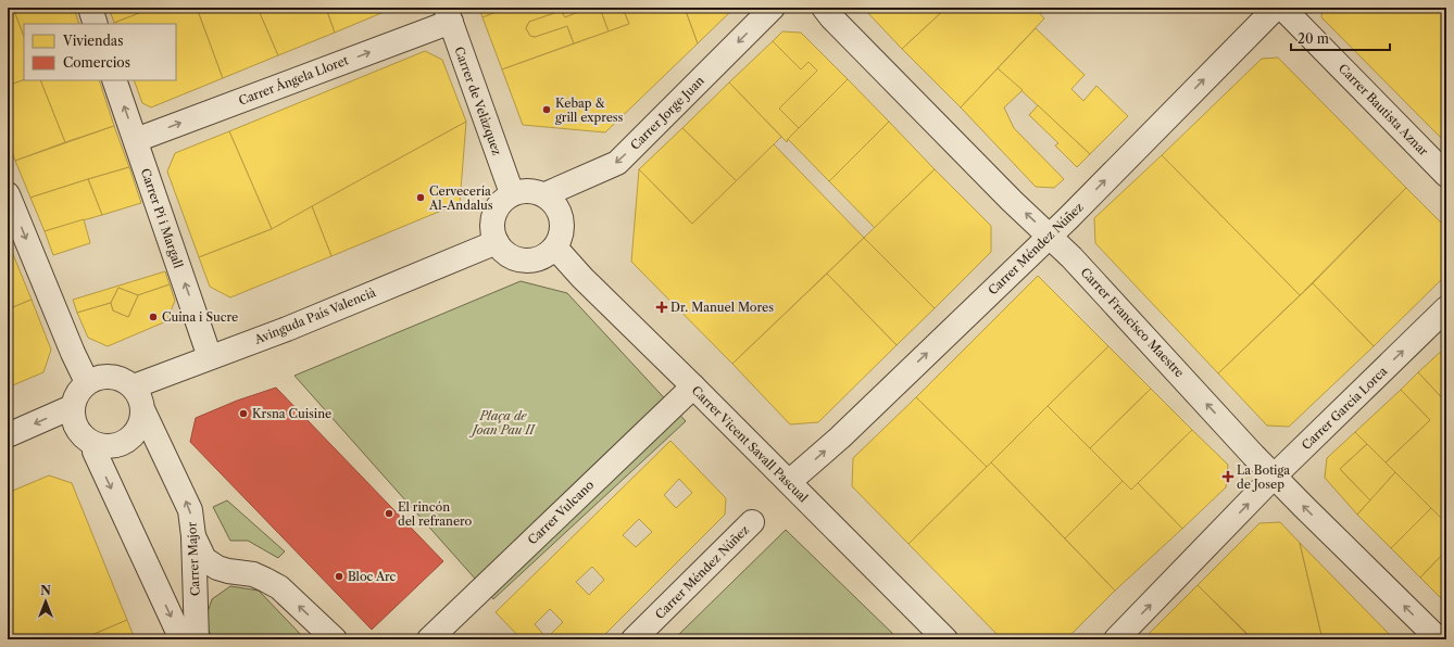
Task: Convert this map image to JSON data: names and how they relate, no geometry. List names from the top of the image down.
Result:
{
  "streets": {
    "street": [
      "Carrer Ángela Lloret",
      "Carrer de Velàzquez",
      "Carrer Bautista Aznar",
      "Carrer Jorge Juan",
      "Carrer Pi i Margall",
      "Carrer Méndez Núñez",
      "Avinguda País Valencià",
      "Carrer Francisco Maestre",
      "Carrer García Lorca",
      "Carrer Vicent Savall Pascual",
      "Carrer Vulcano",
      "Carrer Major"
    ]
  },
  "crossings": [
    ["Carrer Ángela Lloret", "Carrer de Velàzquez"],
    ["Carrer Ángela Lloret", "Carrer Pi i Margall"],
    ["Carrer de Velàzquez", "Carrer Jorge Juan"],
    ["Carrer de Velàzquez", "Avinguda País Valencià"],
    ["Carrer de Velàzquez", "Carrer Vicent Savall Pascual"],
    ["Carrer Jorge Juan", "Avinguda País Valencià"],
    ["Carrer Jorge Juan", "Carrer Vicent Savall Pascual"],
    ["Carrer Pi i Margall", "Avinguda País Valencià"],
    ["Carrer Méndez Núñez", "Carrer Francisco Maestre"],
    ["Carrer Méndez Núñez", "Carrer Vicent Savall Pascual"],
    ["Avinguda País Valencià", "Carrer Vicent Savall Pascual"],
    ["Avinguda País Valencià", "Carrer Major"],
    ["Carrer Francisco Maestre", "Carrer García Lorca"],
    ["Carrer Vicent Savall Pascual", "Carrer Vulcano"]
  ],
  "one_way": [
    "Carrer Ángela Lloret",
    "Carrer Jorge Juan",
    "Carrer Méndez Núñez",
    "Carrer Francisco Maestre",
    "Carrer García Lorca"
  ],
  "parks": ["Plaça de Joan Pau II"],
  "places": {
    "other": [
      "Kebap & grill express",
      "Cervecería Al-Andalus",
      "Cuina i Sucre",
      "Krsna Cuisine",
      "El rincón del refranero",
      "Bloc Arc"
    ],
    "health": ["Dr. Manuel Mores", "La Botiga de Josep"]
  },
  "legend": ["Viviendas", "Comercios"],
  "scale_bar": "20 m",
  "north": "top"
}
